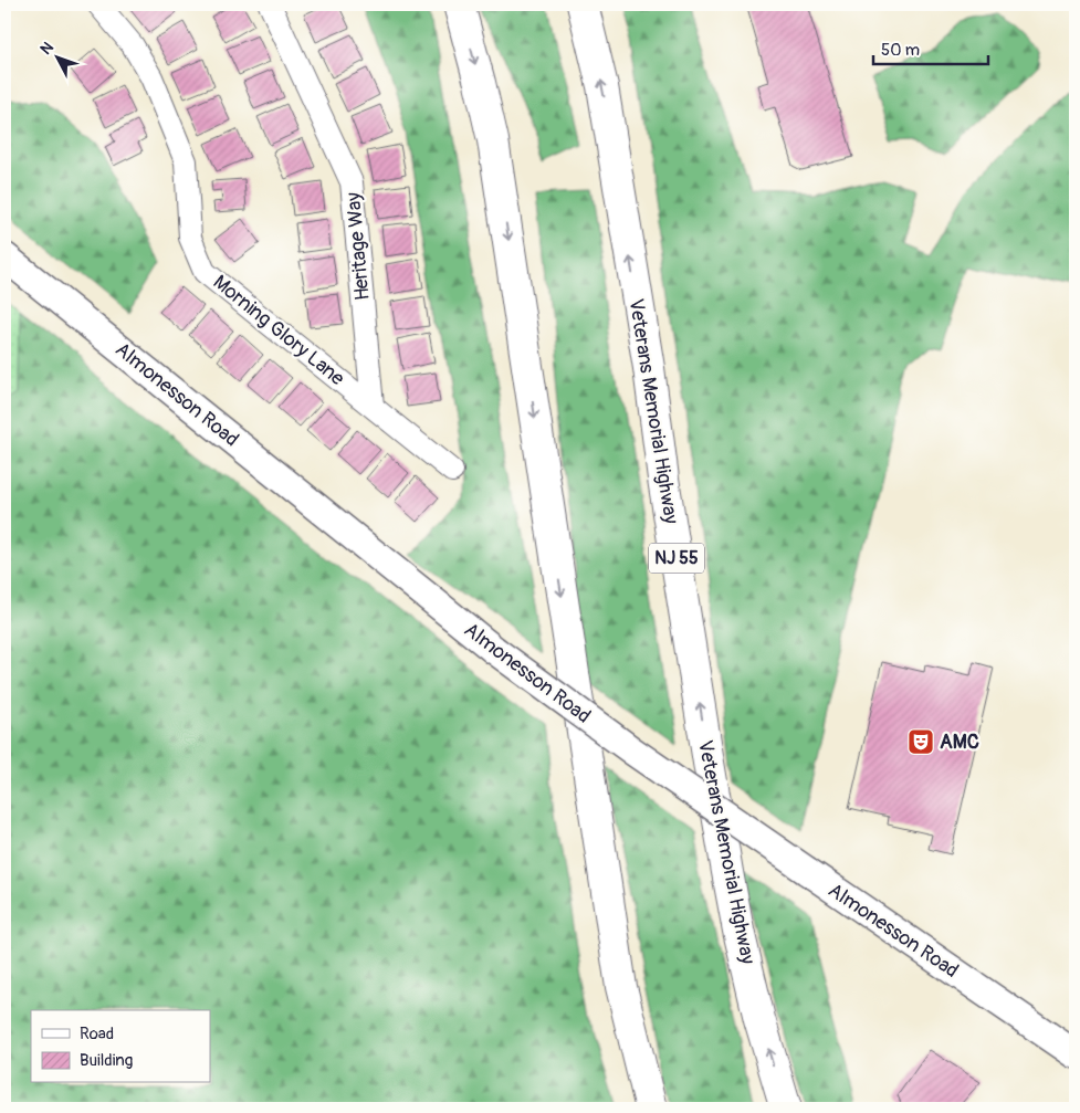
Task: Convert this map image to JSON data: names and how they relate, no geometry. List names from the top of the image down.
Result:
{
  "streets": {
    "highway": ["Veterans Memorial Highway", "NJ 55"],
    "main road": ["Almonesson Road"],
    "street": ["Heritage Way", "Morning Glory Lane"]
  },
  "crossings": [
    ["Heritage Way", "Morning Glory Lane"]
  ],
  "places": {
    "theatre": ["AMC"]
  },
  "legend": ["Road", "Building"],
  "scale_bar": "50 m",
  "north": "top left"
}
